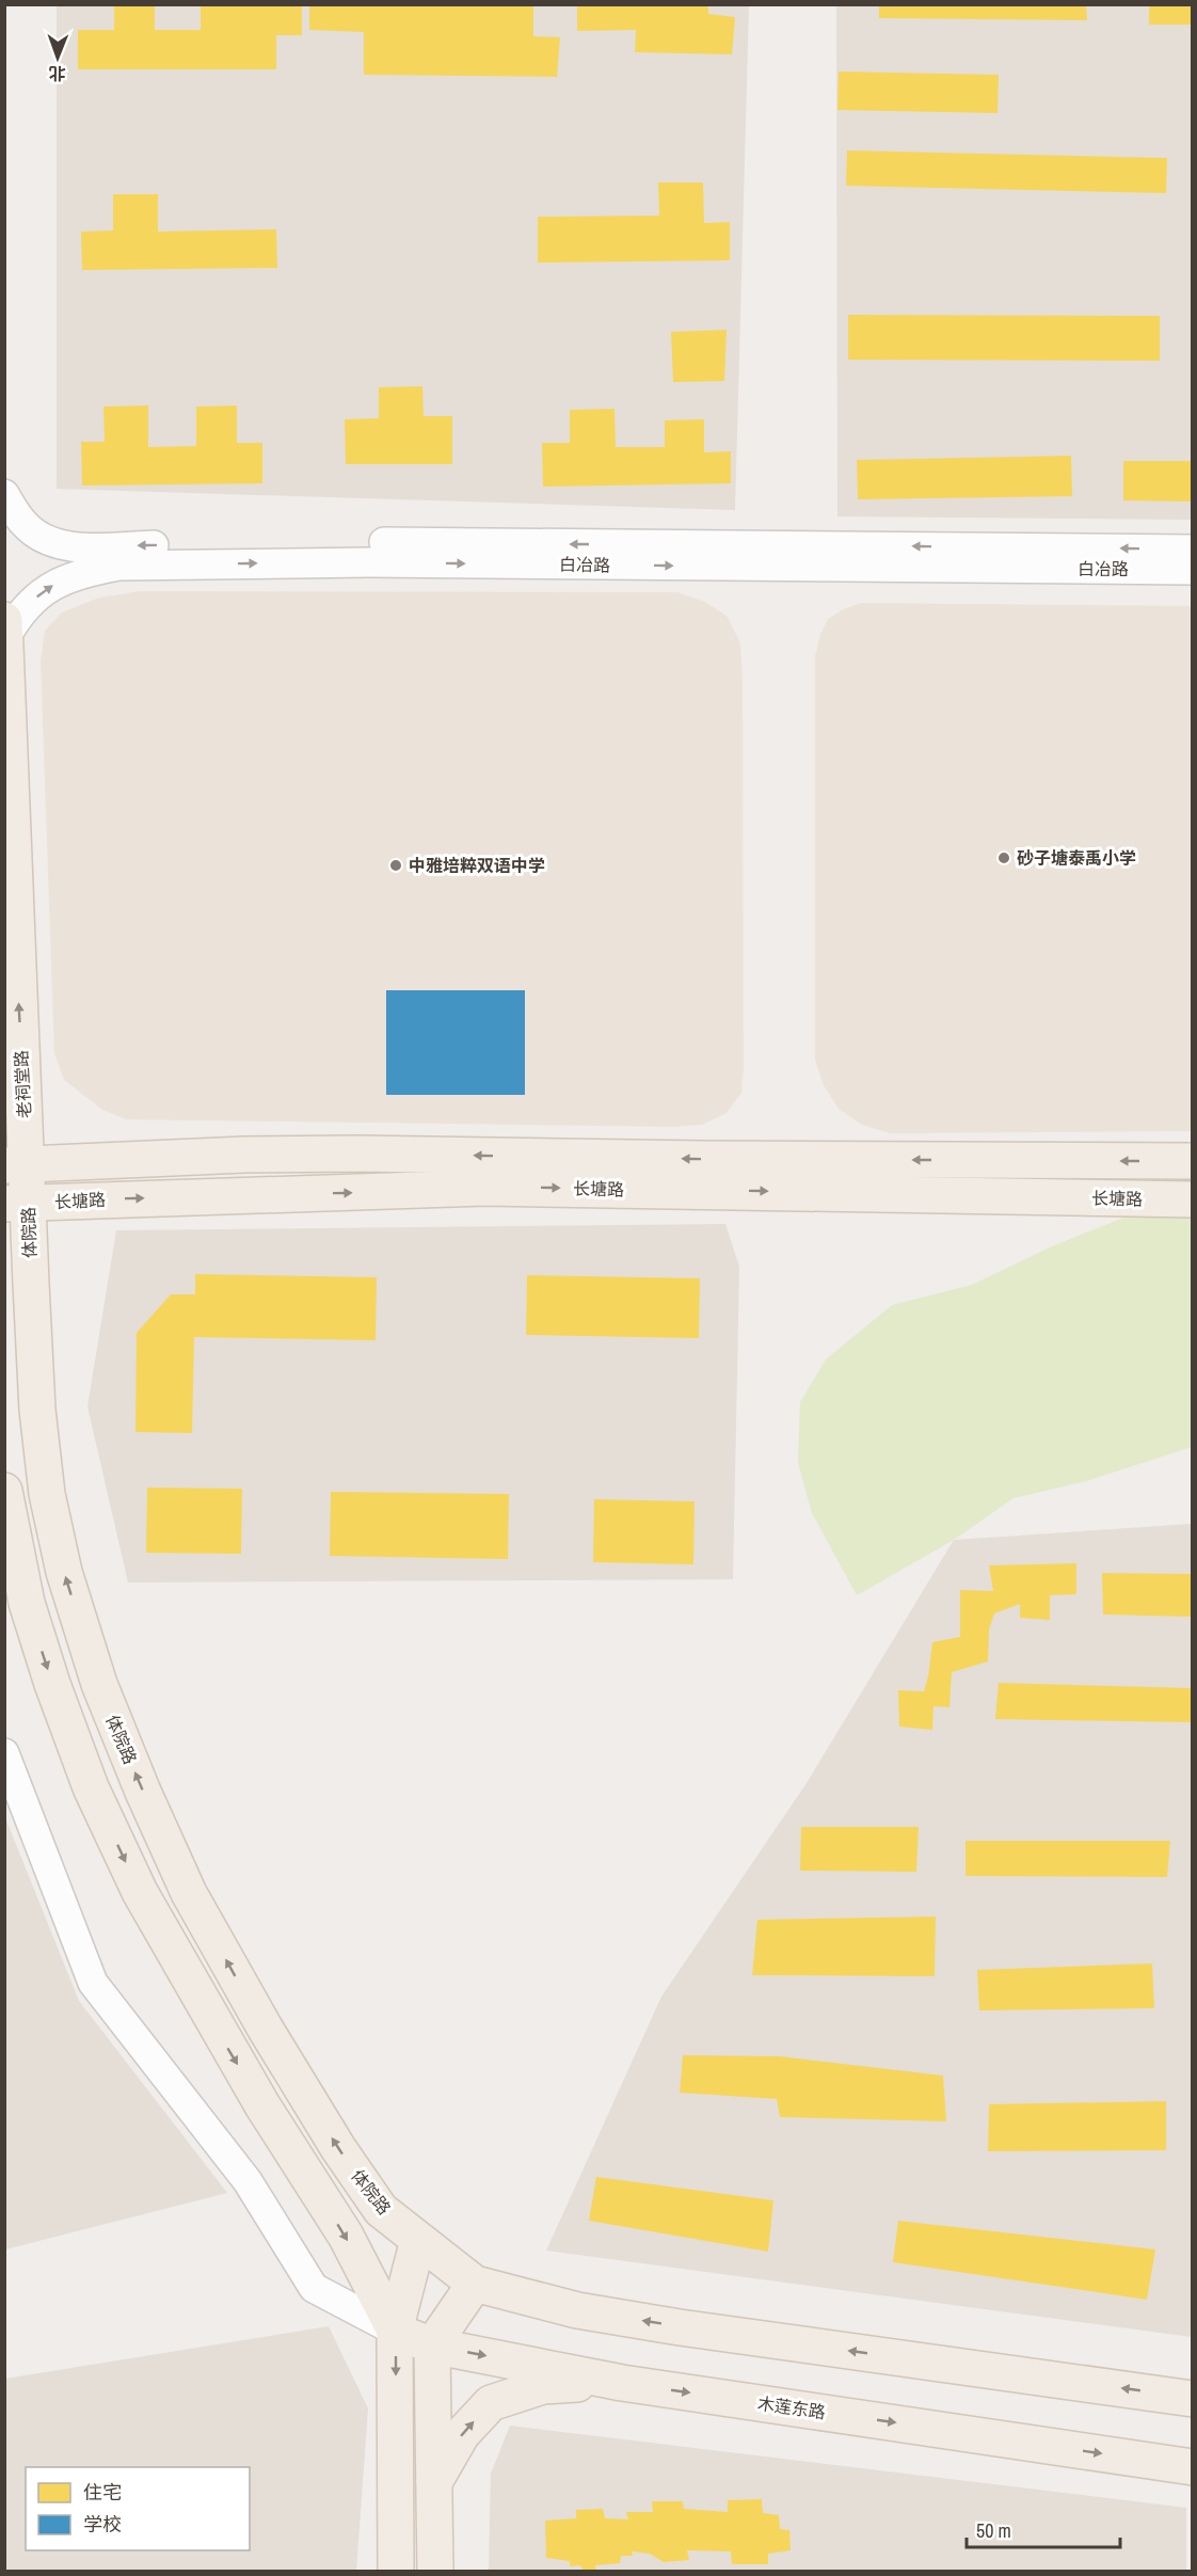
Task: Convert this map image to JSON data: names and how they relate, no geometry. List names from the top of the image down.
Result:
{
  "streets": {
    "main road": [
      "老祠堂路",
      "长塘路",
      "体院路",
      "木莲东路"
    ],
    "street": ["白冶路"]
  },
  "crossings": [
    ["白冶路", "老祠堂路"],
    ["老祠堂路", "长塘路"],
    ["老祠堂路", "体院路"],
    ["长塘路", "体院路"]
  ],
  "one_way": ["老祠堂路"],
  "places": ["砂子塘泰禹小学", "中雅培粹双语中学"],
  "legend": ["住宅", "学校"],
  "scale_bar": "50 m",
  "north": "bottom"
}
